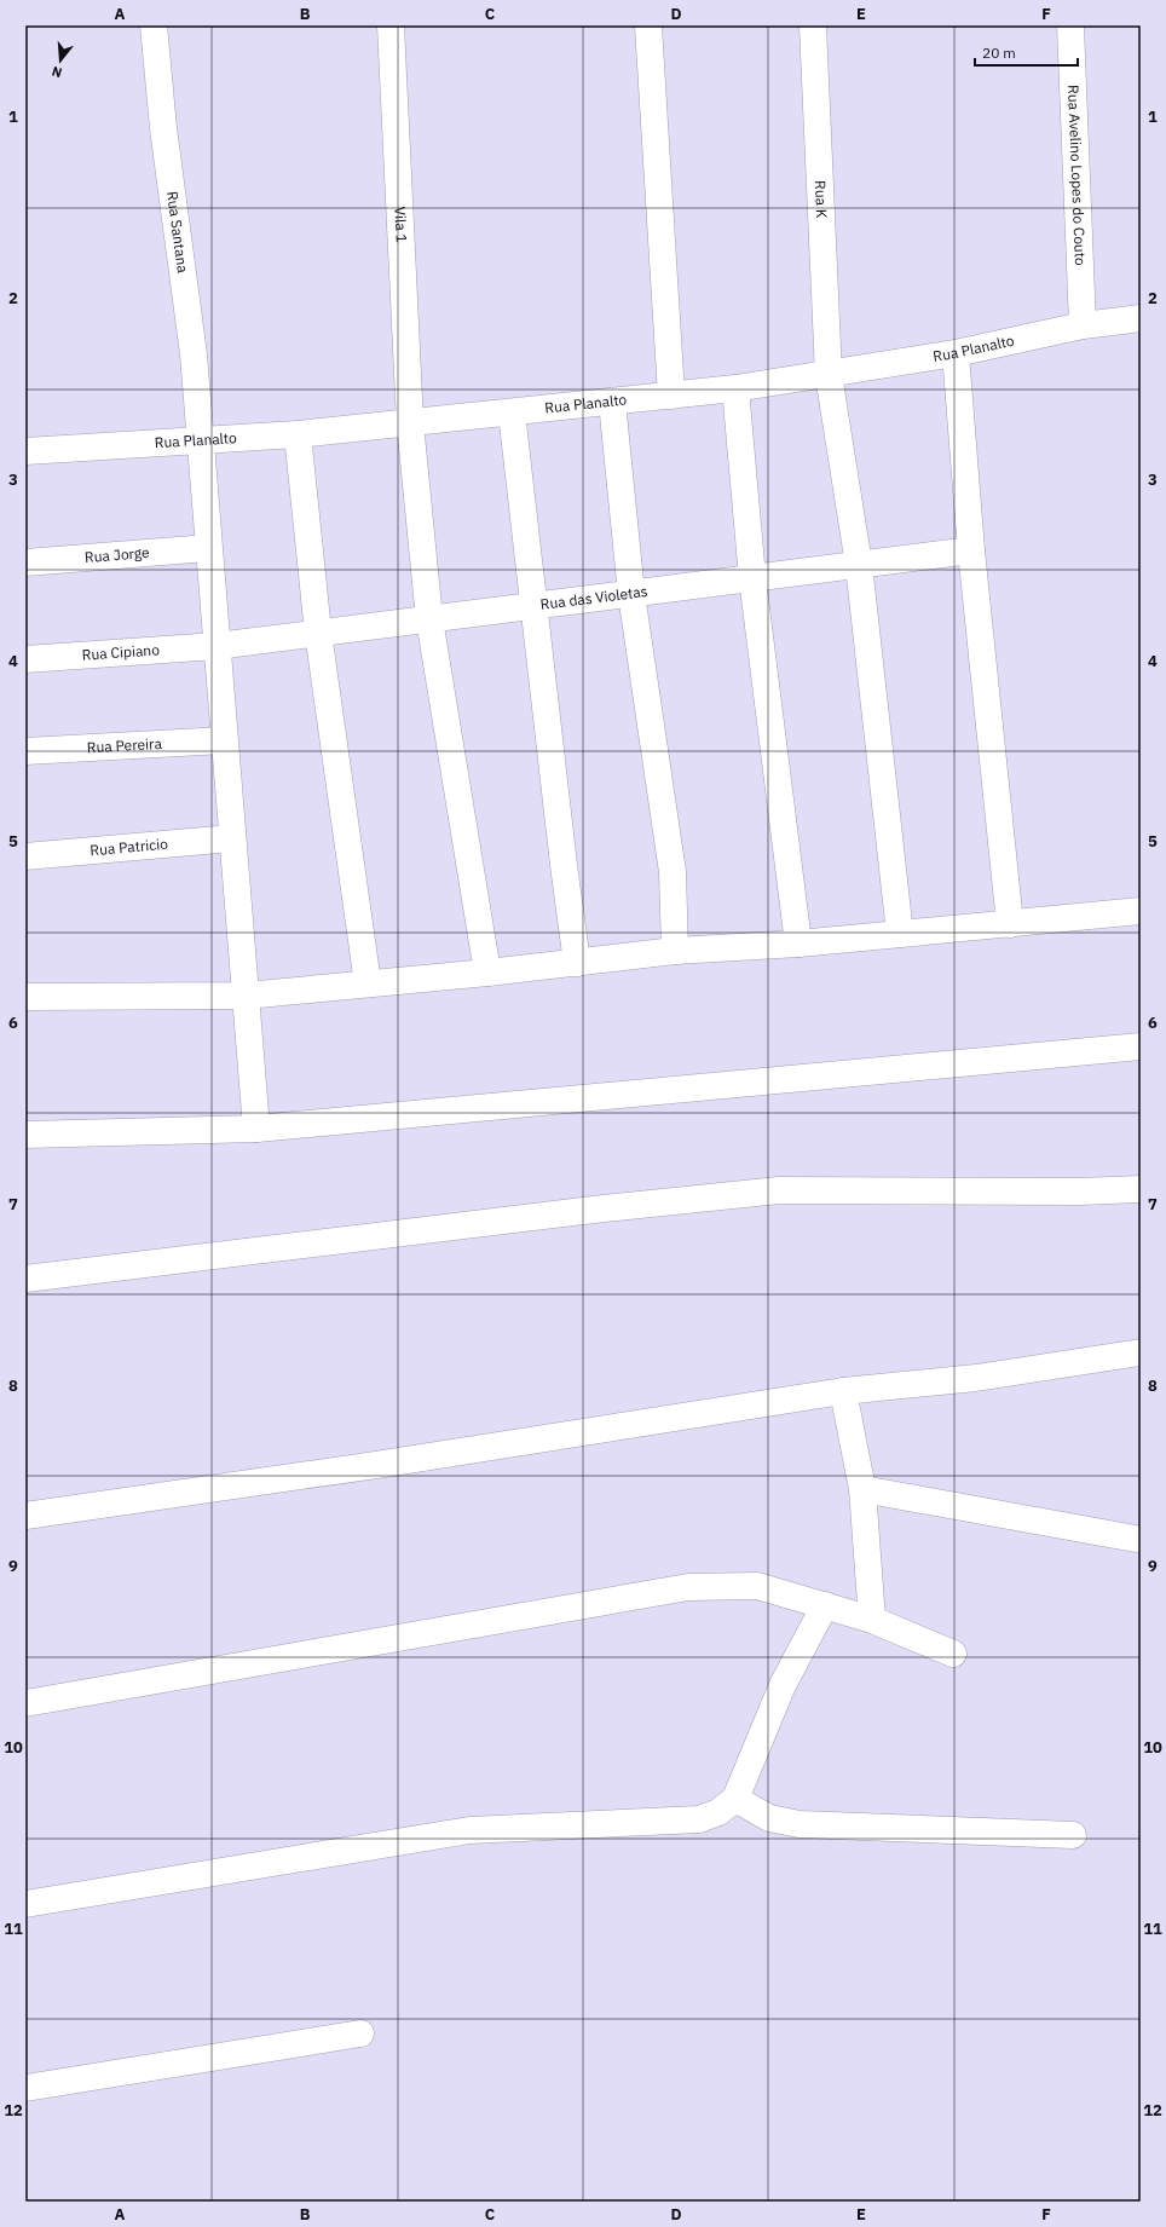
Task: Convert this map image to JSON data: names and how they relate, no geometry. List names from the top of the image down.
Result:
{
  "streets": {
    "street": [
      "Rua Avelino Lopes do Couto",
      "Rua K",
      "Vila 1",
      "Rua Santana",
      "Rua Planalto",
      "Rua Jorge",
      "Rua das Violetas",
      "Rua Cipiano",
      "Rua Pereira",
      "Rua Patricio"
    ]
  },
  "crossings": [
    ["Rua Avelino Lopes do Couto", "Rua Planalto"],
    ["Rua K", "Rua Planalto"],
    ["Rua K", "Rua das Violetas"],
    ["Vila 1", "Rua Planalto"],
    ["Vila 1", "Rua das Violetas"],
    ["Rua Santana", "Rua Planalto"],
    ["Rua Santana", "Rua Jorge"],
    ["Rua Santana", "Rua das Violetas"],
    ["Rua Santana", "Rua Cipiano"],
    ["Rua Santana", "Rua Pereira"],
    ["Rua Santana", "Rua Patricio"],
    ["Rua das Violetas", "Rua Cipiano"]
  ],
  "scale_bar": "20 m",
  "north": "bottom",
  "grid": {
    "columns": [
      "A",
      "B",
      "C",
      "D",
      "E",
      "F"
    ],
    "rows": [
      "1",
      "2",
      "3",
      "4",
      "5",
      "6",
      "7",
      "8",
      "9",
      "10",
      "11",
      "12"
    ]
  }
}
